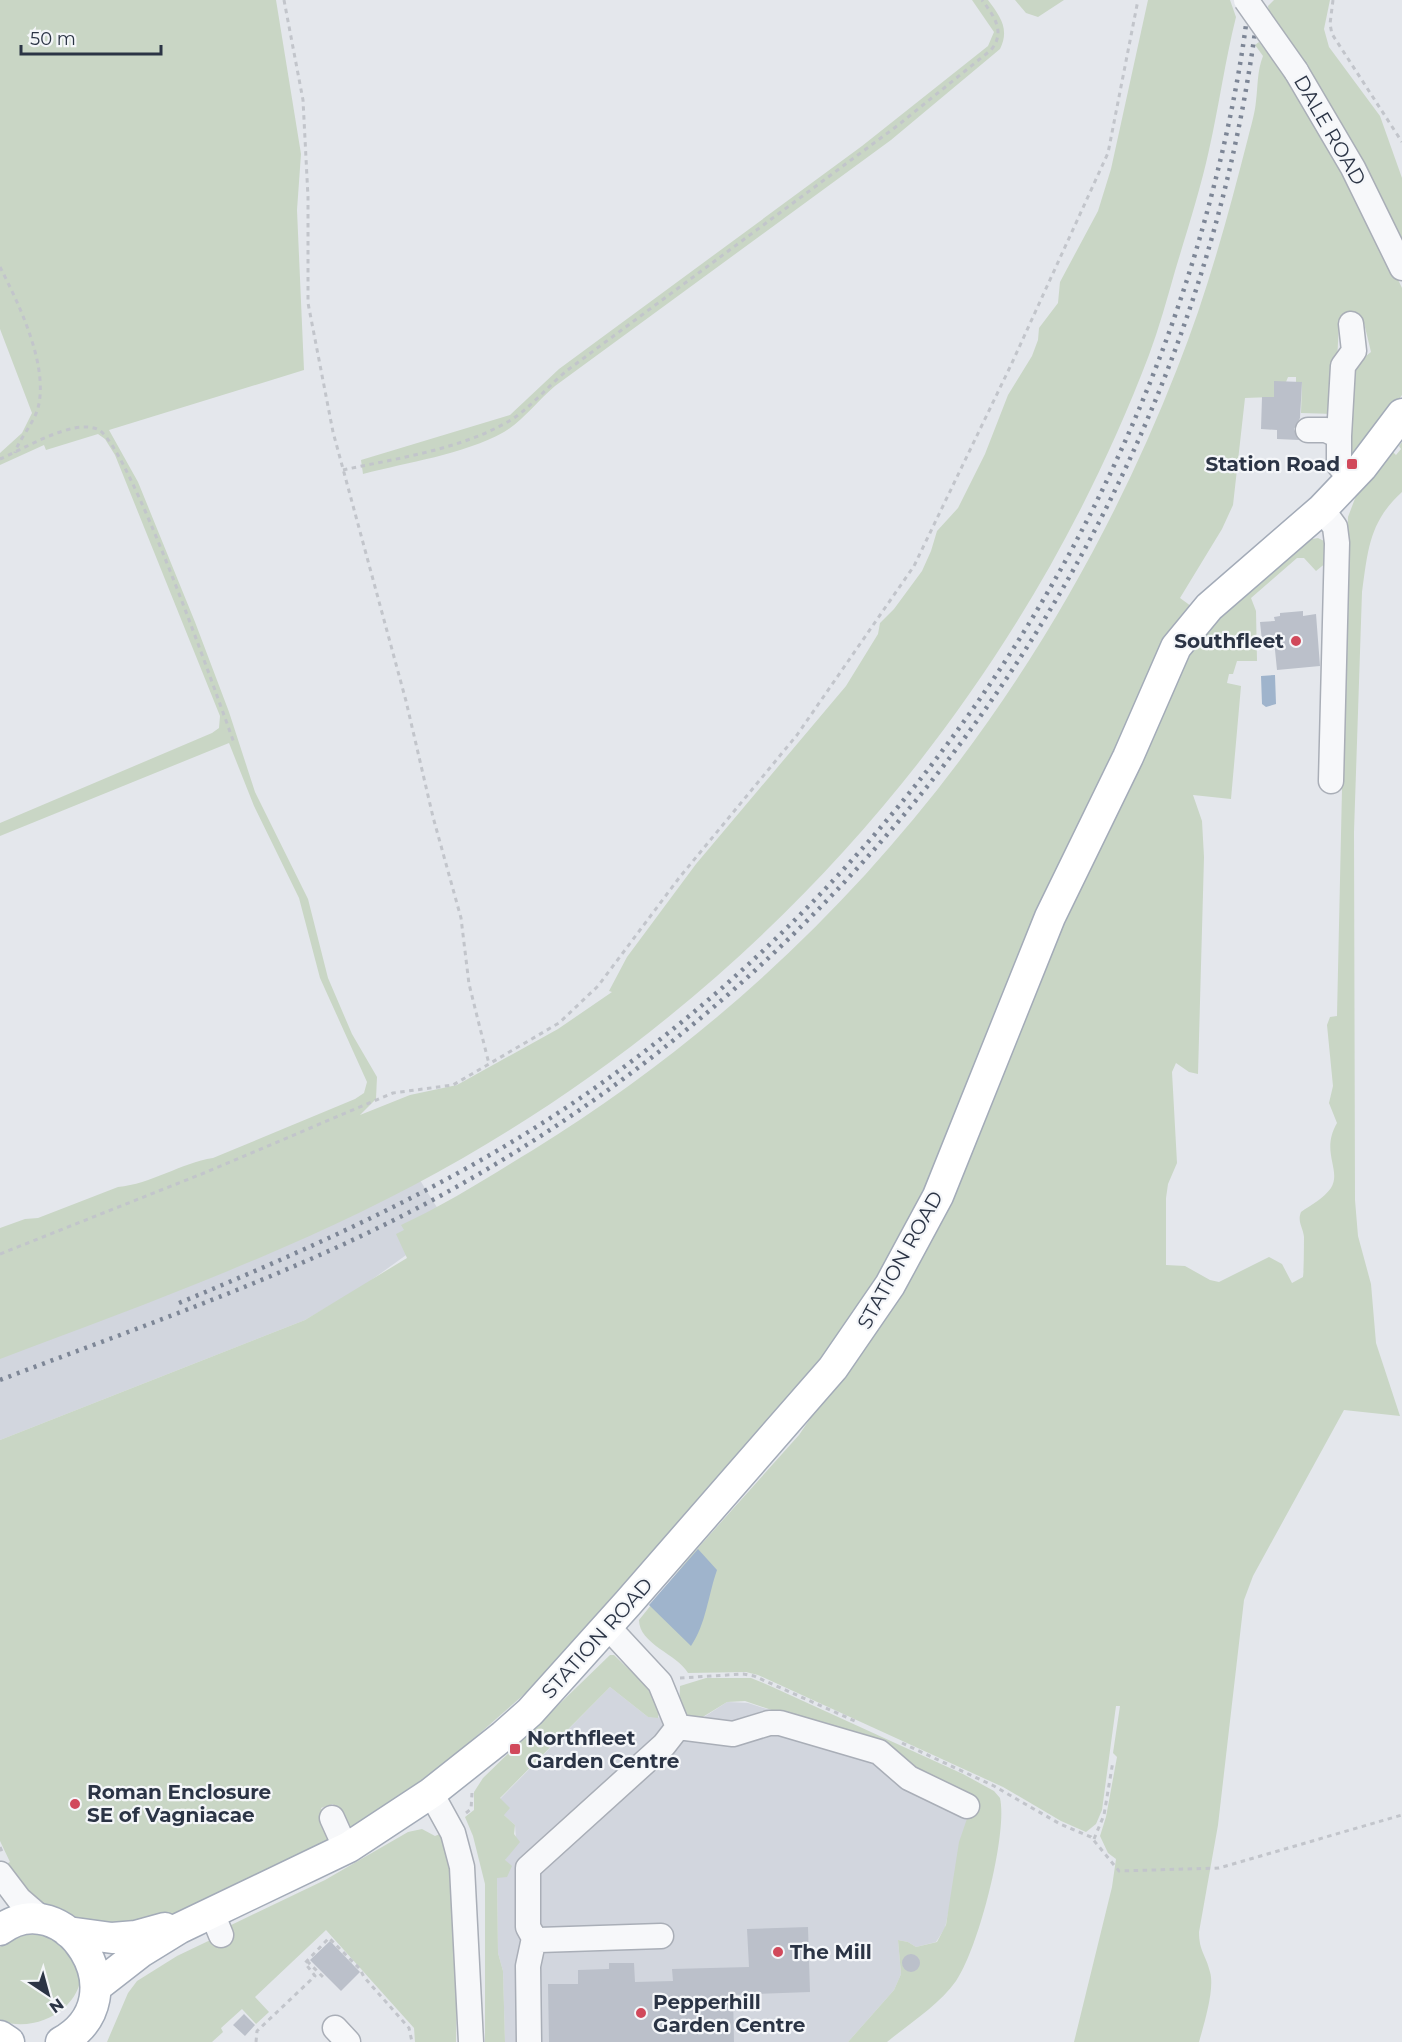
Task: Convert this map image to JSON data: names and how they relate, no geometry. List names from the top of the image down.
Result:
{
  "streets": {
    "main road": ["STATION ROAD"],
    "street": ["DALE ROAD"]
  },
  "places": {
    "transit": ["Station Road", "Northfleet Garden Centre"],
    "other": [
      "Southfleet",
      "Roman Enclosure SE of Vagniacae",
      "The Mill",
      "Pepperhill Garden Centre"
    ]
  },
  "scale_bar": "50 m",
  "north": "bottom right"
}
